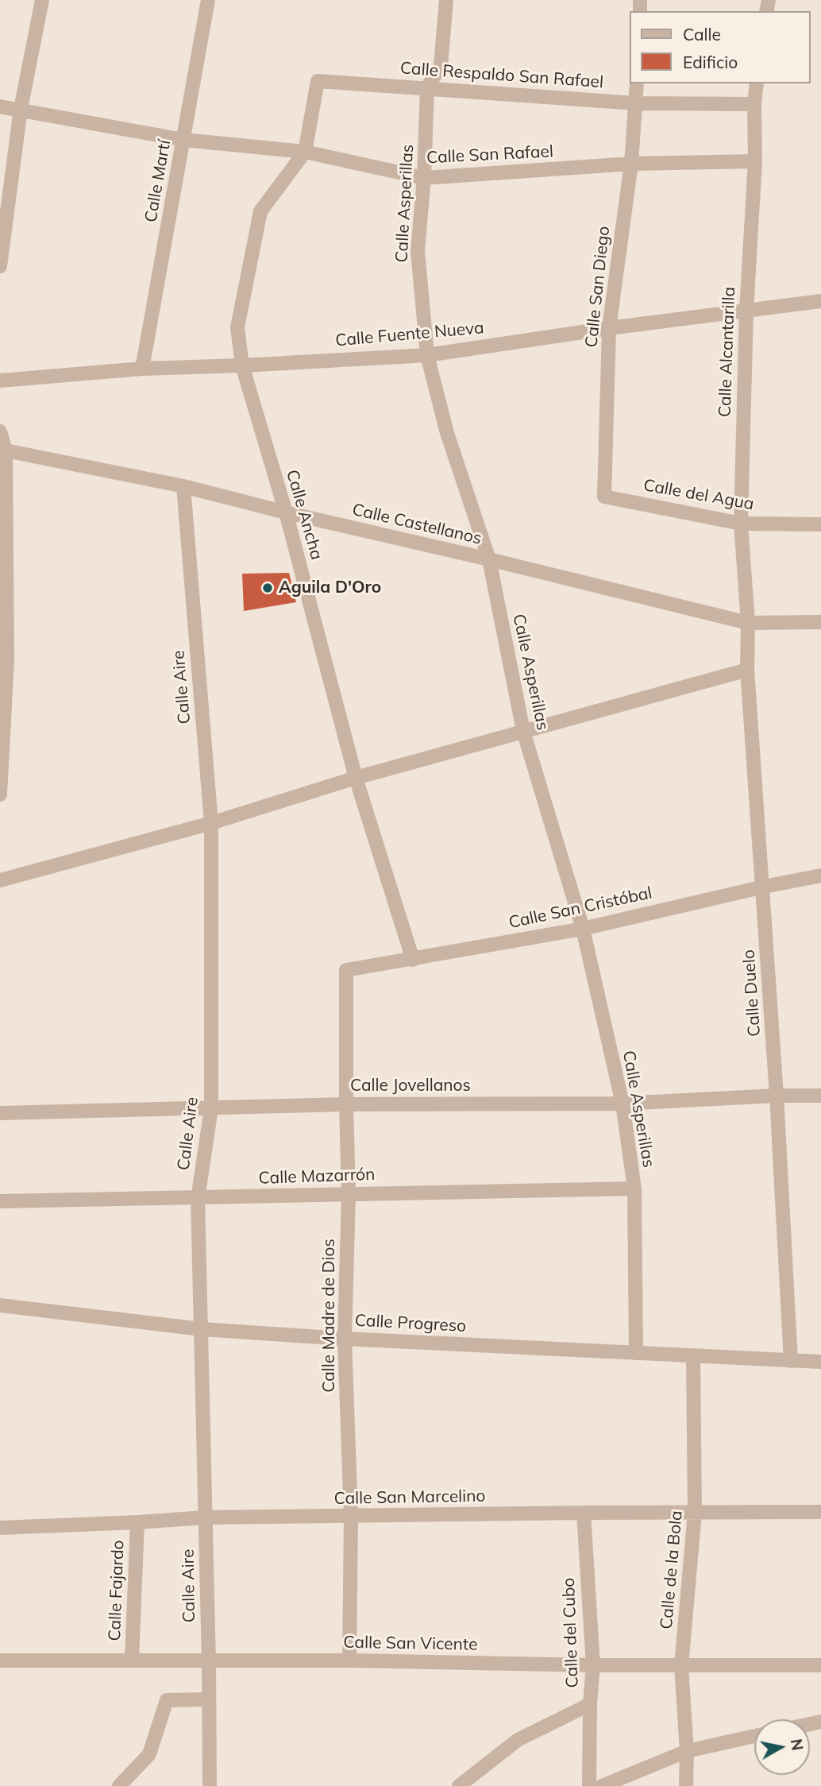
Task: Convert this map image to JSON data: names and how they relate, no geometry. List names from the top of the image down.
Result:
{
  "streets": {
    "street": [
      "Calle Respaldo San Rafael",
      "Calle San Rafael",
      "Calle Martí",
      "Calle Asperillas",
      "Calle San Diego",
      "Calle Fuente Nueva",
      "Calle Alcantarilla",
      "Calle del Agua",
      "Calle Ancha",
      "Calle Castellanos",
      "Calle Aire",
      "Calle San Cristóbal",
      "Calle Duelo",
      "Calle Jovellanos",
      "Calle Mazarrón",
      "Calle Madre de Dios",
      "Calle Progreso",
      "Calle San Marcelino",
      "Calle de la Bola",
      "Calle Fajardo",
      "Calle del Cubo",
      "Calle San Vicente"
    ]
  },
  "crossings": [
    ["Calle Respaldo San Rafael", "Calle San Rafael"],
    ["Calle Respaldo San Rafael", "Calle Asperillas"],
    ["Calle Respaldo San Rafael", "Calle San Diego"],
    ["Calle Respaldo San Rafael", "Calle Alcantarilla"],
    ["Calle Respaldo San Rafael", "Calle Ancha"],
    ["Calle San Rafael", "Calle Martí"],
    ["Calle San Rafael", "Calle Asperillas"],
    ["Calle San Rafael", "Calle San Diego"],
    ["Calle San Rafael", "Calle Alcantarilla"],
    ["Calle San Rafael", "Calle Ancha"],
    ["Calle Martí", "Calle Fuente Nueva"],
    ["Calle Asperillas", "Calle Fuente Nueva"],
    ["Calle Asperillas", "Calle Castellanos"],
    ["Calle Asperillas", "Calle San Cristóbal"],
    ["Calle Asperillas", "Calle Jovellanos"],
    ["Calle Asperillas", "Calle Mazarrón"],
    ["Calle Asperillas", "Calle Progreso"],
    ["Calle San Diego", "Calle Fuente Nueva"],
    ["Calle San Diego", "Calle del Agua"],
    ["Calle Fuente Nueva", "Calle Alcantarilla"],
    ["Calle Fuente Nueva", "Calle Ancha"],
    ["Calle Alcantarilla", "Calle del Agua"],
    ["Calle Alcantarilla", "Calle Castellanos"],
    ["Calle Alcantarilla", "Calle Duelo"],
    ["Calle Ancha", "Calle Castellanos"],
    ["Calle Ancha", "Calle San Cristóbal"],
    ["Calle Castellanos", "Calle Aire"],
    ["Calle Castellanos", "Calle Duelo"],
    ["Calle Aire", "Calle Jovellanos"],
    ["Calle Aire", "Calle Mazarrón"],
    ["Calle Aire", "Calle Progreso"],
    ["Calle Aire", "Calle San Marcelino"],
    ["Calle Aire", "Calle San Vicente"],
    ["Calle San Cristóbal", "Calle Duelo"],
    ["Calle San Cristóbal", "Calle Madre de Dios"],
    ["Calle Duelo", "Calle Jovellanos"],
    ["Calle Duelo", "Calle Progreso"],
    ["Calle Jovellanos", "Calle Madre de Dios"],
    ["Calle Mazarrón", "Calle Madre de Dios"],
    ["Calle Madre de Dios", "Calle Progreso"],
    ["Calle Madre de Dios", "Calle San Marcelino"],
    ["Calle Madre de Dios", "Calle San Vicente"],
    ["Calle Progreso", "Calle de la Bola"],
    ["Calle San Marcelino", "Calle de la Bola"],
    ["Calle San Marcelino", "Calle Fajardo"],
    ["Calle San Marcelino", "Calle del Cubo"],
    ["Calle de la Bola", "Calle San Vicente"],
    ["Calle Fajardo", "Calle San Vicente"],
    ["Calle del Cubo", "Calle San Vicente"]
  ],
  "places": ["Aguila D'Oro"],
  "legend": ["Calle", "Edificio"],
  "north": "right"
}
